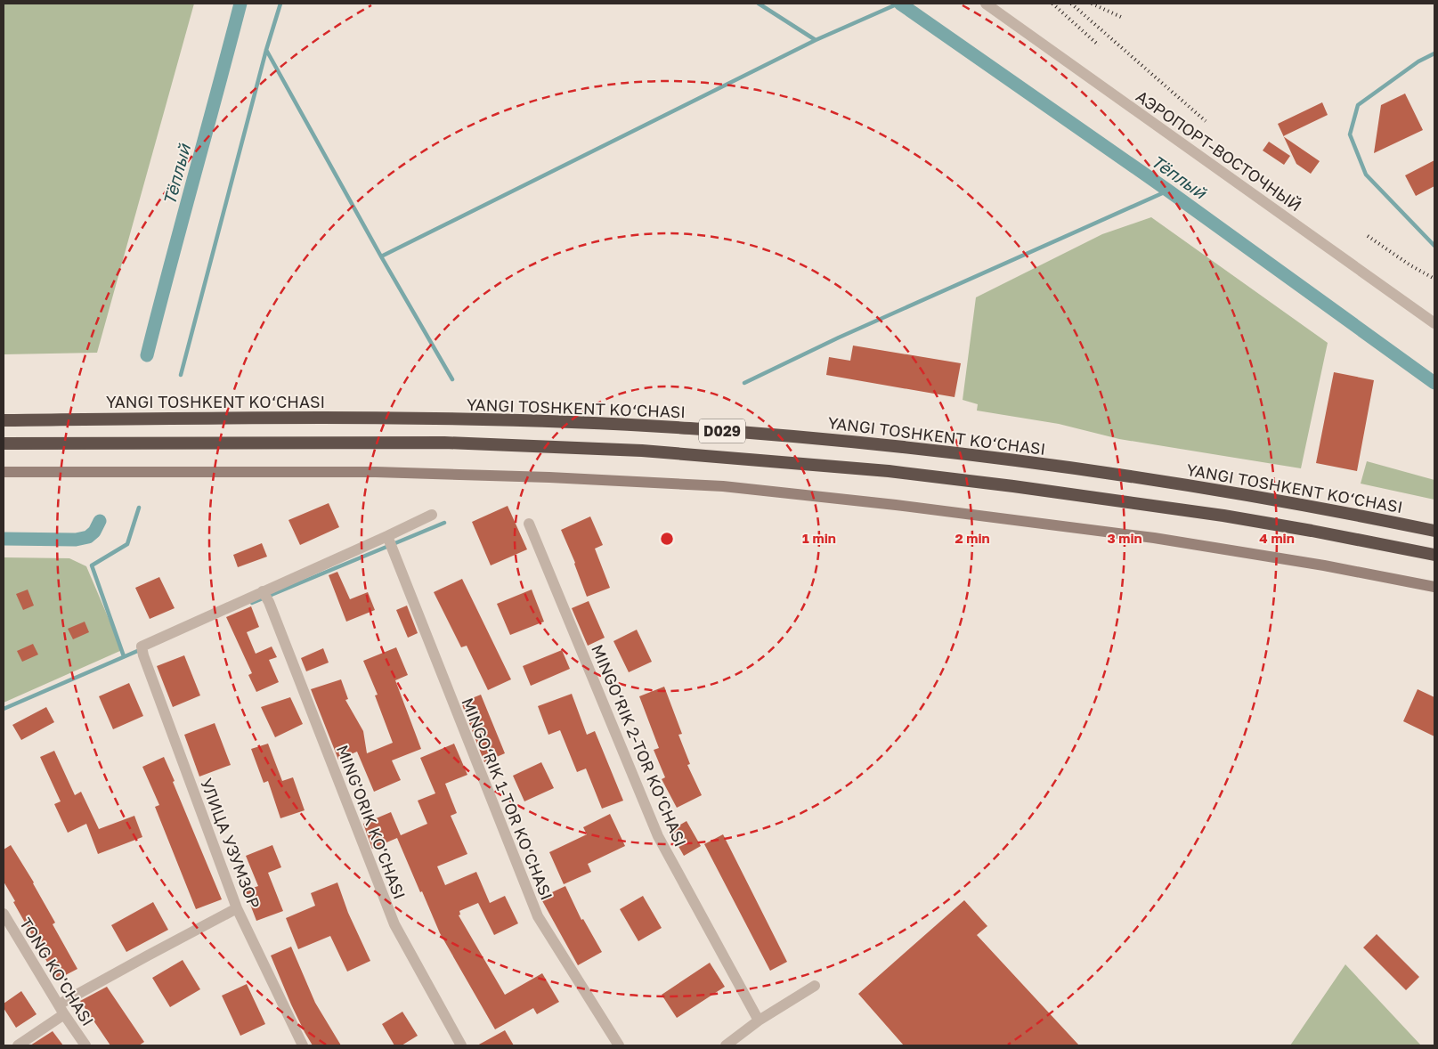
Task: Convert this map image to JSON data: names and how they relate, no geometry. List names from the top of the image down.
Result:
{
  "streets": {
    "highway": ["YANGI TOSHKENT KO‘CHASI", "D029"],
    "street": [
      "АЭРОПОРТ-ВОСТОЧНЫЙ",
      "MINGO‘RIK 2-TOR KO‘CHASI",
      "MINGO‘RIK 1-TOR KO‘CHASI",
      "MING'ORIK KO'CHASI",
      "УЛИЦА УЗУМЗОР",
      "TONG KO'CHASI"
    ]
  },
  "crossings": [
    ["MING'ORIK KO'CHASI", "УЛИЦА УЗУМЗОР"]
  ],
  "water": ["Тёплый"],
  "rings": [
    "1 min",
    "2 min",
    "3 min",
    "4 min"
  ]
}
